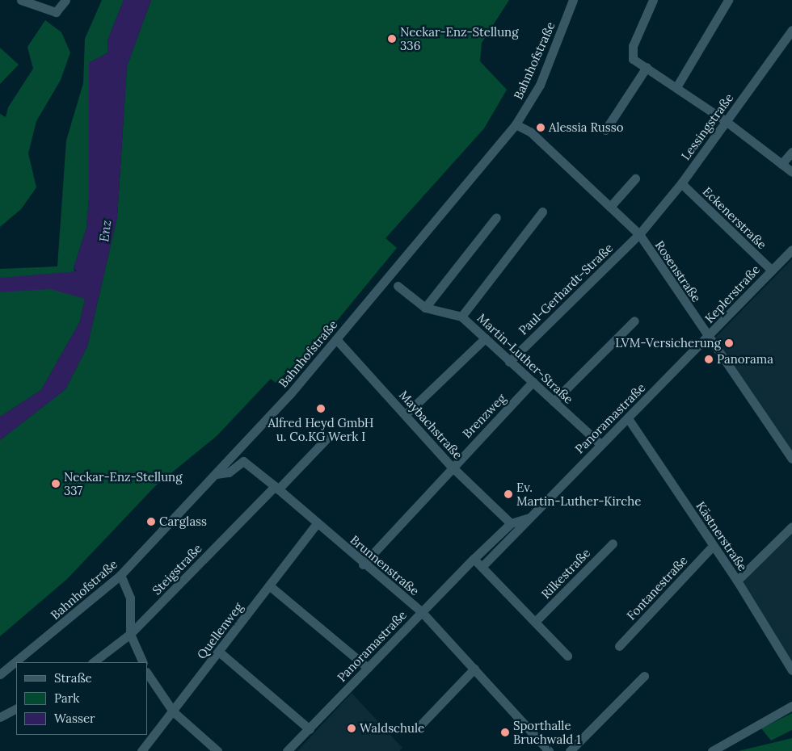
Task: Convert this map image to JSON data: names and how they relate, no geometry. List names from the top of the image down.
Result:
{
  "streets": {
    "street": [
      "Bahnhofstraße",
      "Lessingstraße",
      "Eckenerstraße",
      "Rosenstraße",
      "Paul-Gerhardt-Straße",
      "Keplerstraße",
      "Martin-Luther-Straße",
      "Brenzweg",
      "Panoramastraße",
      "Maybachstraße",
      "Kästnerstraße",
      "Brunnenstraße",
      "Steigstraße",
      "Rilkestraße",
      "Fontanestraße",
      "Quellenweg"
    ]
  },
  "crossings": [
    ["Bahnhofstraße", "Rosenstraße"],
    ["Bahnhofstraße", "Maybachstraße"],
    ["Bahnhofstraße", "Brunnenstraße"],
    ["Lessingstraße", "Eckenerstraße"],
    ["Lessingstraße", "Rosenstraße"],
    ["Lessingstraße", "Paul-Gerhardt-Straße"],
    ["Eckenerstraße", "Keplerstraße"],
    ["Rosenstraße", "Paul-Gerhardt-Straße"],
    ["Rosenstraße", "Keplerstraße"],
    ["Rosenstraße", "Panoramastraße"],
    ["Paul-Gerhardt-Straße", "Martin-Luther-Straße"],
    ["Keplerstraße", "Panoramastraße"],
    ["Martin-Luther-Straße", "Brenzweg"],
    ["Martin-Luther-Straße", "Panoramastraße"],
    ["Brenzweg", "Maybachstraße"],
    ["Brenzweg", "Brunnenstraße"],
    ["Panoramastraße", "Maybachstraße"],
    ["Panoramastraße", "Kästnerstraße"],
    ["Panoramastraße", "Brunnenstraße"],
    ["Kästnerstraße", "Fontanestraße"],
    ["Brunnenstraße", "Steigstraße"],
    ["Brunnenstraße", "Quellenweg"]
  ],
  "water": ["Enz"],
  "places": [
    "Neckar-Enz-Stellung 336",
    "Alessia Russo",
    "LVM-Versicherung",
    "Panorama",
    "Alfred Heyd GmbH u. Co.KG Werk I",
    "Neckar-Enz-Stellung 337",
    "Ev. Martin-Luther-Kirche",
    "Carglass",
    "Waldschule",
    "Sporthalle Bruchwald 1"
  ],
  "legend": ["Straße", "Park", "Wasser"]
}
